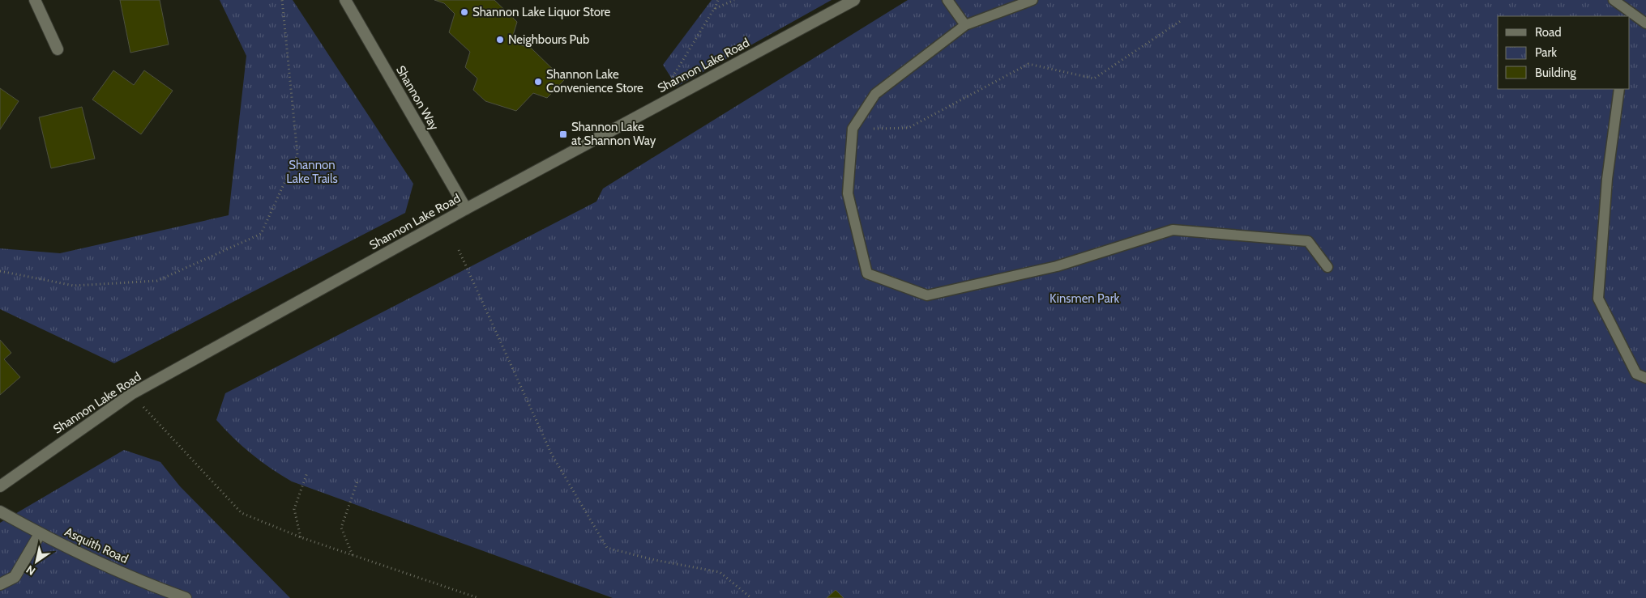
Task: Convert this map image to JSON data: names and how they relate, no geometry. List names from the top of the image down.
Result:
{
  "streets": {
    "main road": ["Shannon Lake Road", "Shannon Way", "Asquith Road"]
  },
  "crossings": [
    ["Shannon Lake Road", "Shannon Way"]
  ],
  "parks": ["Shannon Lake Trails", "Kinsmen Park"],
  "places": {
    "other": ["Shannon Lake Liquor Store", "Neighbours Pub", "Shannon Lake Convenience Store"],
    "transit": ["Shannon Lake at Shannon Way"]
  },
  "legend": ["Road", "Park", "Building"],
  "north": "bottom left"
}
